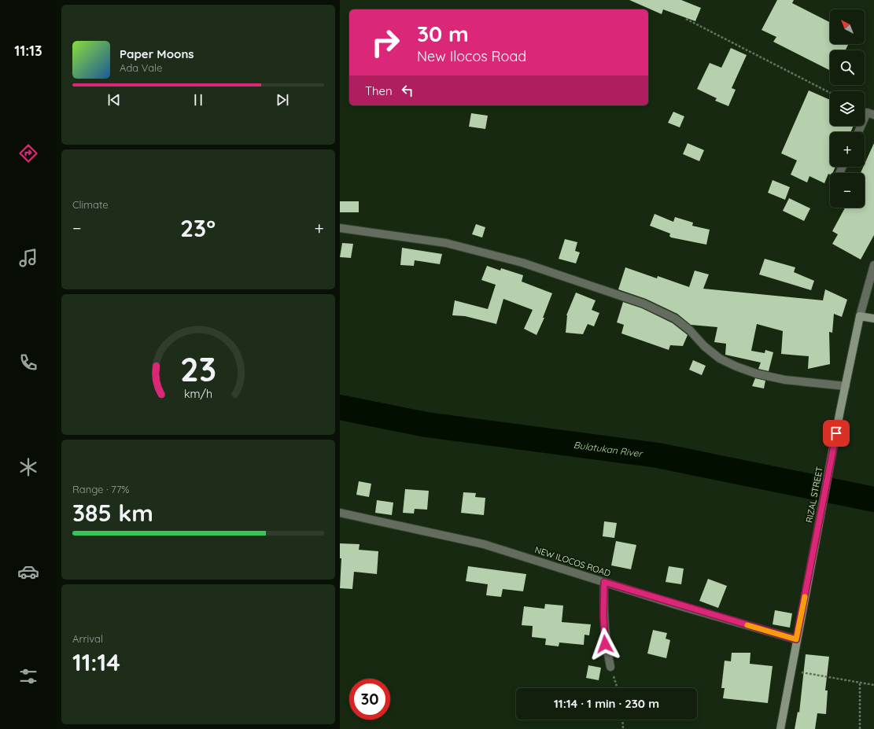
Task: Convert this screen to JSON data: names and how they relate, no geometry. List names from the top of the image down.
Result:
{
  "streets": {
    "main road": ["RIZAL STREET"],
    "street": ["NEW ILOCOS ROAD"]
  },
  "crossings": [
    ["RIZAL STREET", "NEW ILOCOS ROAD"]
  ],
  "water": ["Bulatukan River"],
  "north": "top left",
  "page": {
    "tabs": "11:13",
    "map_buttons": ["+", "−"],
    "turn": ["30 m", "New Ilocos Road"],
    "song": ["Paper Moons", "Ada Vale"],
    "then": "Then",
    "tile": [
      "Climate",
      ["Range · 77%", "385 km"],
      ["Arrival", "11:14"]
    ],
    "heat": ["−", "23°", "+"],
    "limit": "30",
    "trip": "11:14 · 1 min · 230 m",
    "gauge": ["23", "km/h"]
  }
}
